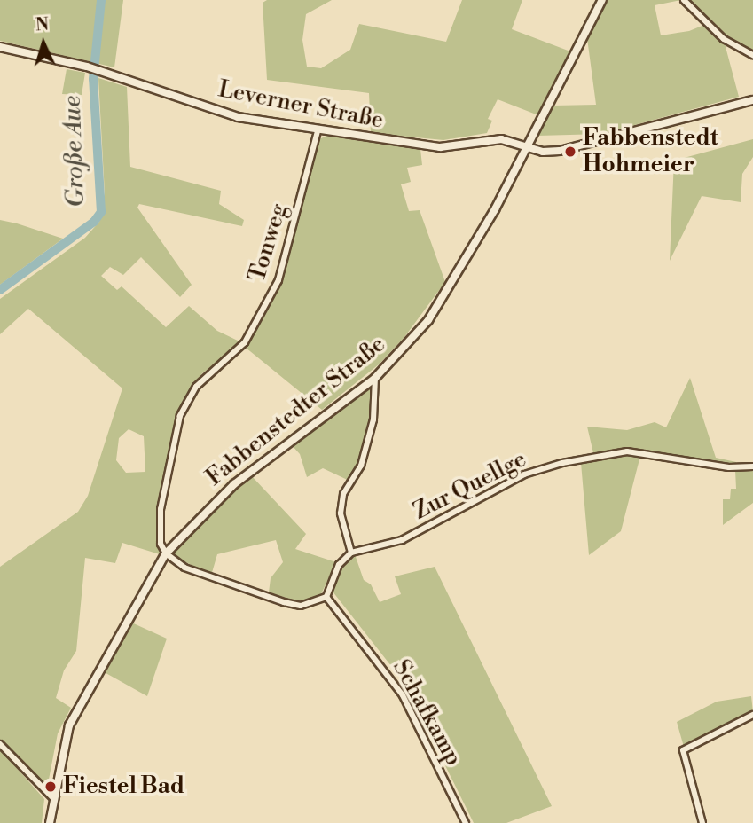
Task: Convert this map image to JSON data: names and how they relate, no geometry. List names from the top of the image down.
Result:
{
  "streets": {
    "street": [
      "Leverner Straße",
      "Tonweg",
      "Fabbenstedter Straße",
      "Zur Quellge",
      "Schafkamp"
    ]
  },
  "crossings": [
    ["Leverner Straße", "Tonweg"],
    ["Leverner Straße", "Fabbenstedter Straße"],
    ["Tonweg", "Fabbenstedter Straße"]
  ],
  "water": ["Große Aue"],
  "places": ["Fabbenstedt Hohmeier", "Fiestel Bad"],
  "north": "top"
}
